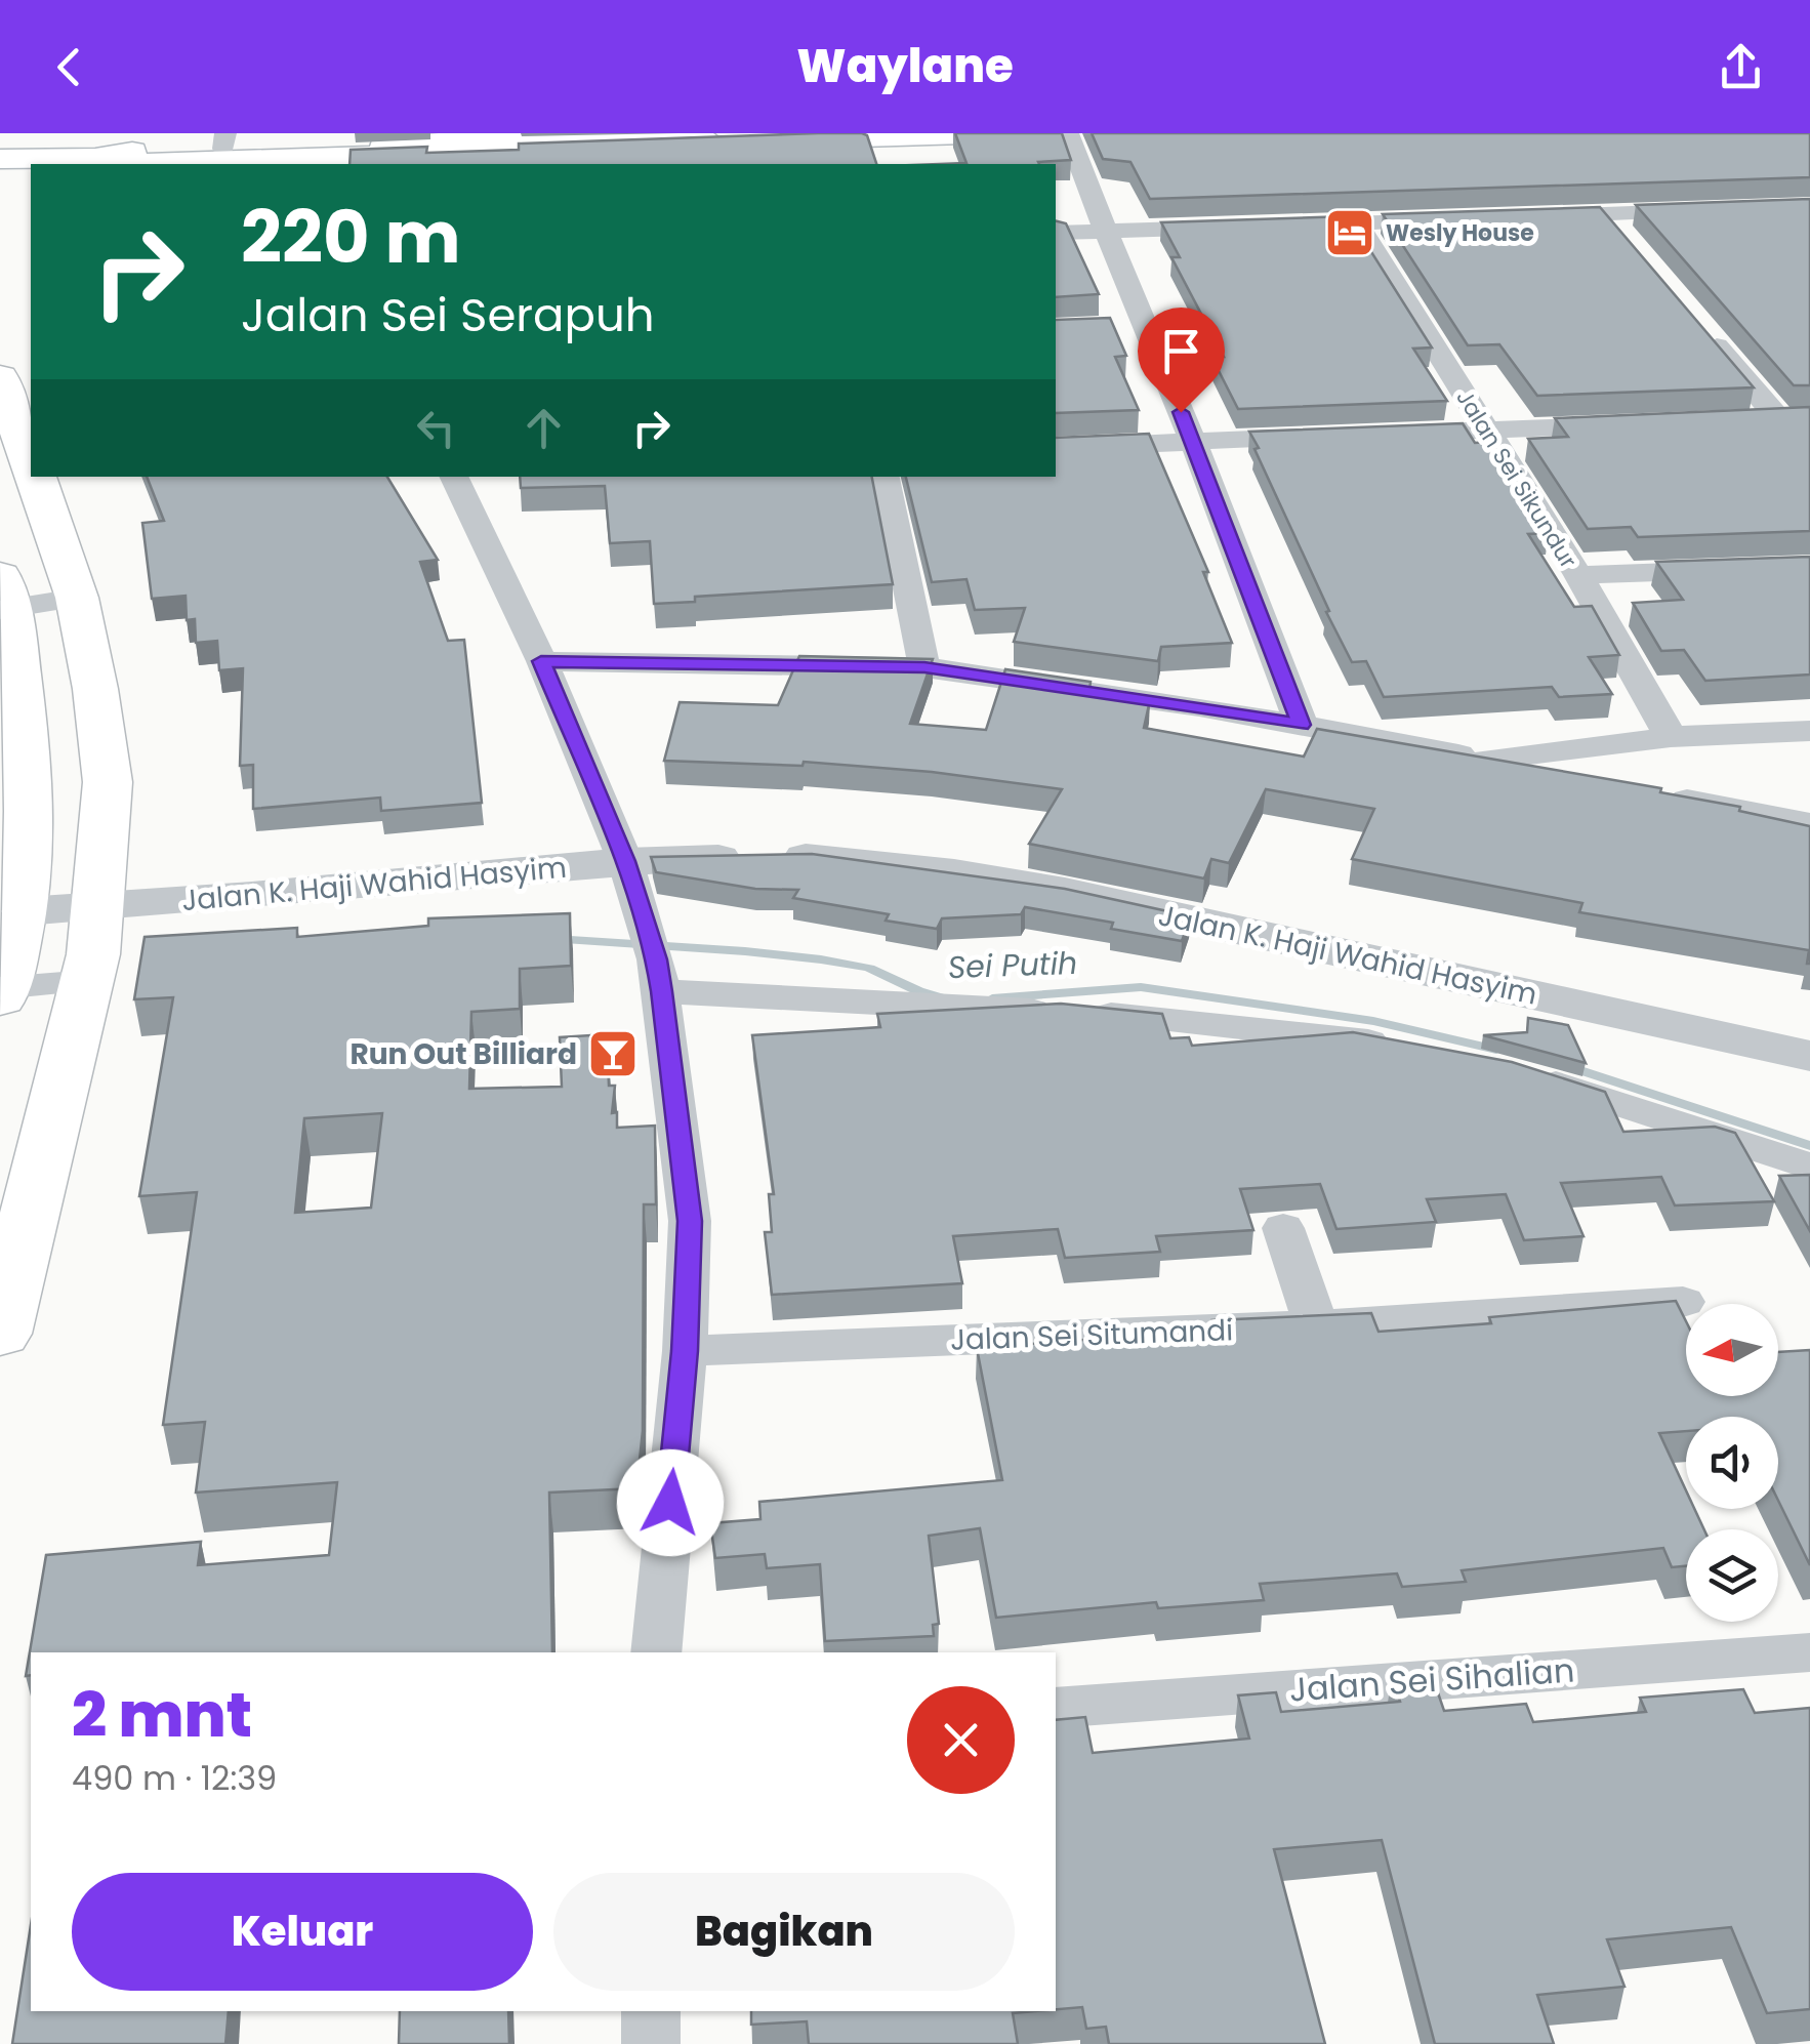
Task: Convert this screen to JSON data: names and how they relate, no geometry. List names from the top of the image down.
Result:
{
  "streets": {
    "street": [
      "Jalan Sei Sikundur",
      "Jalan K. Haji Wahid Hasyim",
      "Jalan Sei Situmandi",
      "Jalan Sei Sihalian"
    ]
  },
  "water": ["Sei Putih"],
  "places": {
    "hotel": ["Wesly House"],
    "bar": ["Run Out Billiard"]
  },
  "north": "left",
  "page": {
    "header": "Waylane",
    "turn": ["220 m", "Jalan Sei Serapuh"],
    "heading": ["2 mnt", "490 m · 12:39"],
    "buttons": ["Keluar", "Bagikan"]
  }
}
